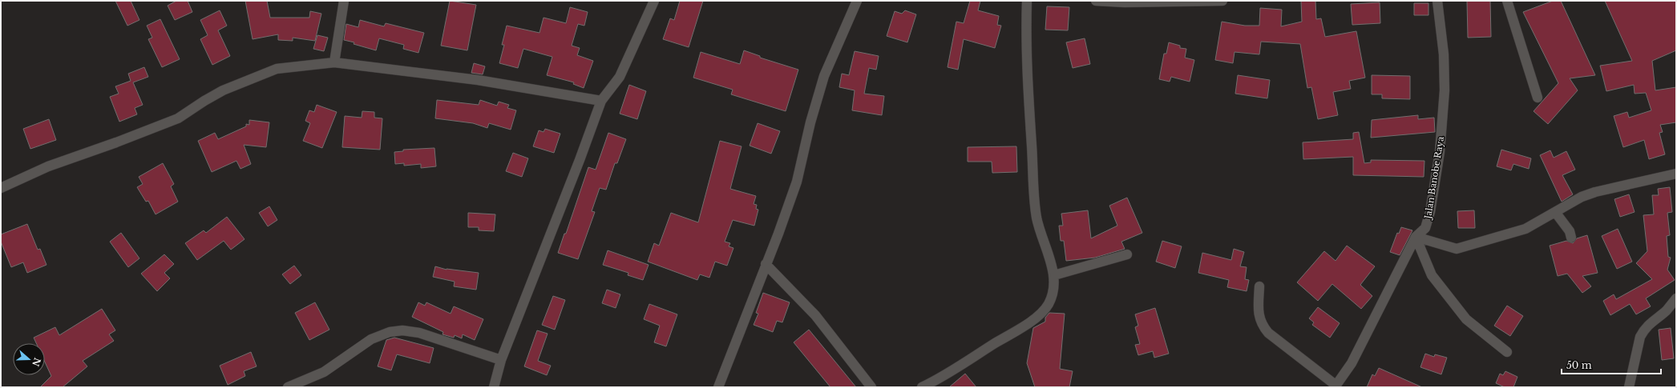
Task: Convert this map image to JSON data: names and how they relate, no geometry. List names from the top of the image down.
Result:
{
  "streets": {
    "street": ["Jalan Banobe Raya"]
  },
  "scale_bar": "50 m",
  "north": "right"
}
